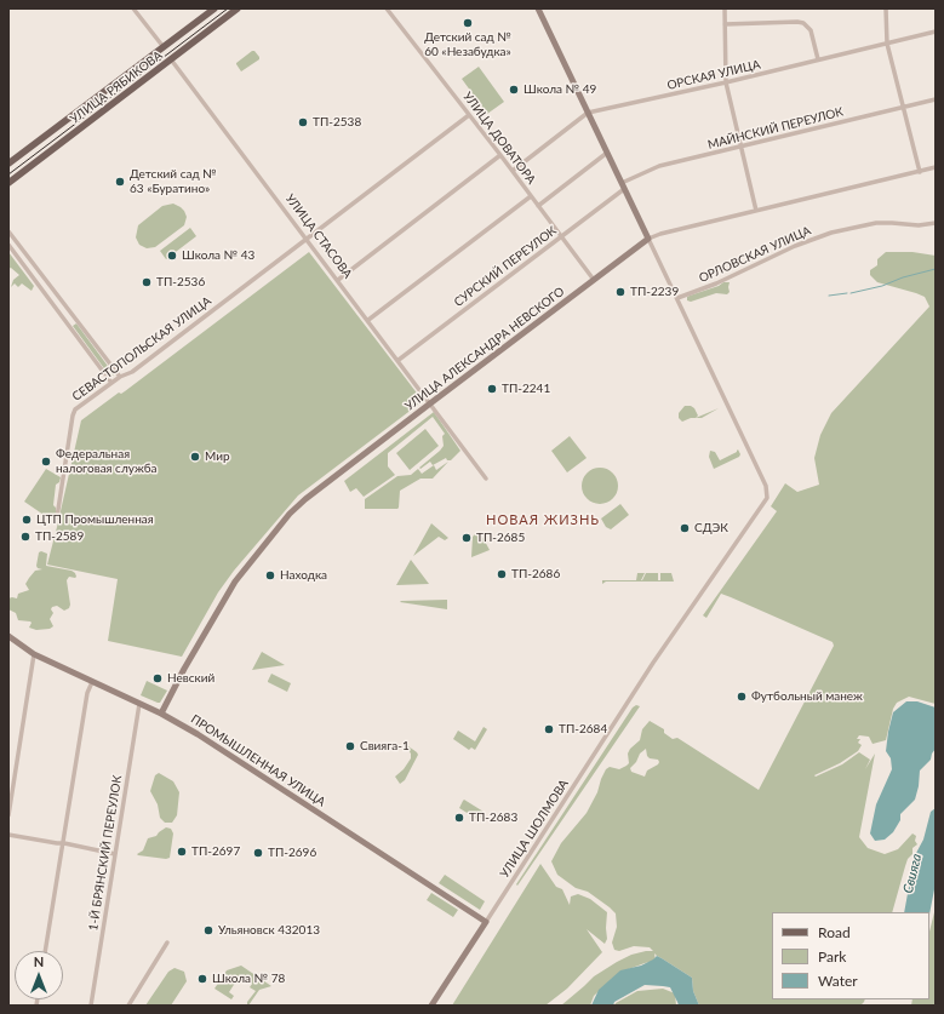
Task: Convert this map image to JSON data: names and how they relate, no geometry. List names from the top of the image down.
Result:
{
  "streets": {
    "main road": ["УЛИЦА РЯБИКОВА", "УЛИЦА СТАСОВА"],
    "street": [
      "ОРСКАЯ УЛИЦА",
      "МАЙНСКИЙ ПЕРЕУЛОК",
      "УЛИЦА ДОВАТОРА",
      "ОРЛОВСКАЯ УЛИЦА",
      "СУРСКИЙ ПЕРЕУЛОК",
      "СЕВАСТОПОЛЬСКАЯ УЛИЦА",
      "УЛИЦА АЛЕКСАНДРА НЕВСКОГО",
      "ПРОМЫШЛЕННАЯ УЛИЦА",
      "УЛИЦА ШОЛМОВА",
      "1-Й БРЯНСКИЙ ПЕРЕУЛОК"
    ]
  },
  "crossings": [
    ["ОРСКАЯ УЛИЦА", "УЛИЦА ДОВАТОРА"],
    ["УЛИЦА РЯБИКОВА", "УЛИЦА СТАСОВА"],
    ["МАЙНСКИЙ ПЕРЕУЛОК", "СУРСКИЙ ПЕРЕУЛОК"],
    ["УЛИЦА ДОВАТОРА", "СУРСКИЙ ПЕРЕУЛОК"],
    ["УЛИЦА ДОВАТОРА", "СЕВАСТОПОЛЬСКАЯ УЛИЦА"],
    ["УЛИЦА ДОВАТОРА", "УЛИЦА АЛЕКСАНДРА НЕВСКОГО"],
    ["УЛИЦА СТАСОВА", "СУРСКИЙ ПЕРЕУЛОК"],
    ["УЛИЦА СТАСОВА", "СЕВАСТОПОЛЬСКАЯ УЛИЦА"],
    ["УЛИЦА СТАСОВА", "УЛИЦА АЛЕКСАНДРА НЕВСКОГО"],
    ["ОРЛОВСКАЯ УЛИЦА", "УЛИЦА ШОЛМОВА"],
    ["УЛИЦА АЛЕКСАНДРА НЕВСКОГО", "ПРОМЫШЛЕННАЯ УЛИЦА"],
    ["ПРОМЫШЛЕННАЯ УЛИЦА", "УЛИЦА ШОЛМОВА"],
    ["ПРОМЫШЛЕННАЯ УЛИЦА", "1-Й БРЯНСКИЙ ПЕРЕУЛОК"]
  ],
  "districts": ["НОВАЯ ЖИЗНЬ"],
  "water": ["Свияга"],
  "places": [
    "Детский сад № 60 «Незабудка»",
    "Школа № 49",
    "ТП-2538",
    "Детский сад № 63 «Буратино»",
    "Школа № 43",
    "ТП-2536",
    "ТП-2239",
    "ТП-2241",
    "Мир",
    "Федеральная налоговая служба",
    "ЦТП Промышленная",
    "СДЭК",
    "ТП-2589",
    "ТП-2685",
    "ТП-2686",
    "Находка",
    "Невский",
    "Футбольный манеж",
    "ТП-2684",
    "Свияга-1",
    "ТП-2683",
    "ТП-2697",
    "ТП-2696",
    "Ульяновск 432013",
    "Школа № 78"
  ],
  "legend": ["Road", "Park", "Water"],
  "north": "top"
}
